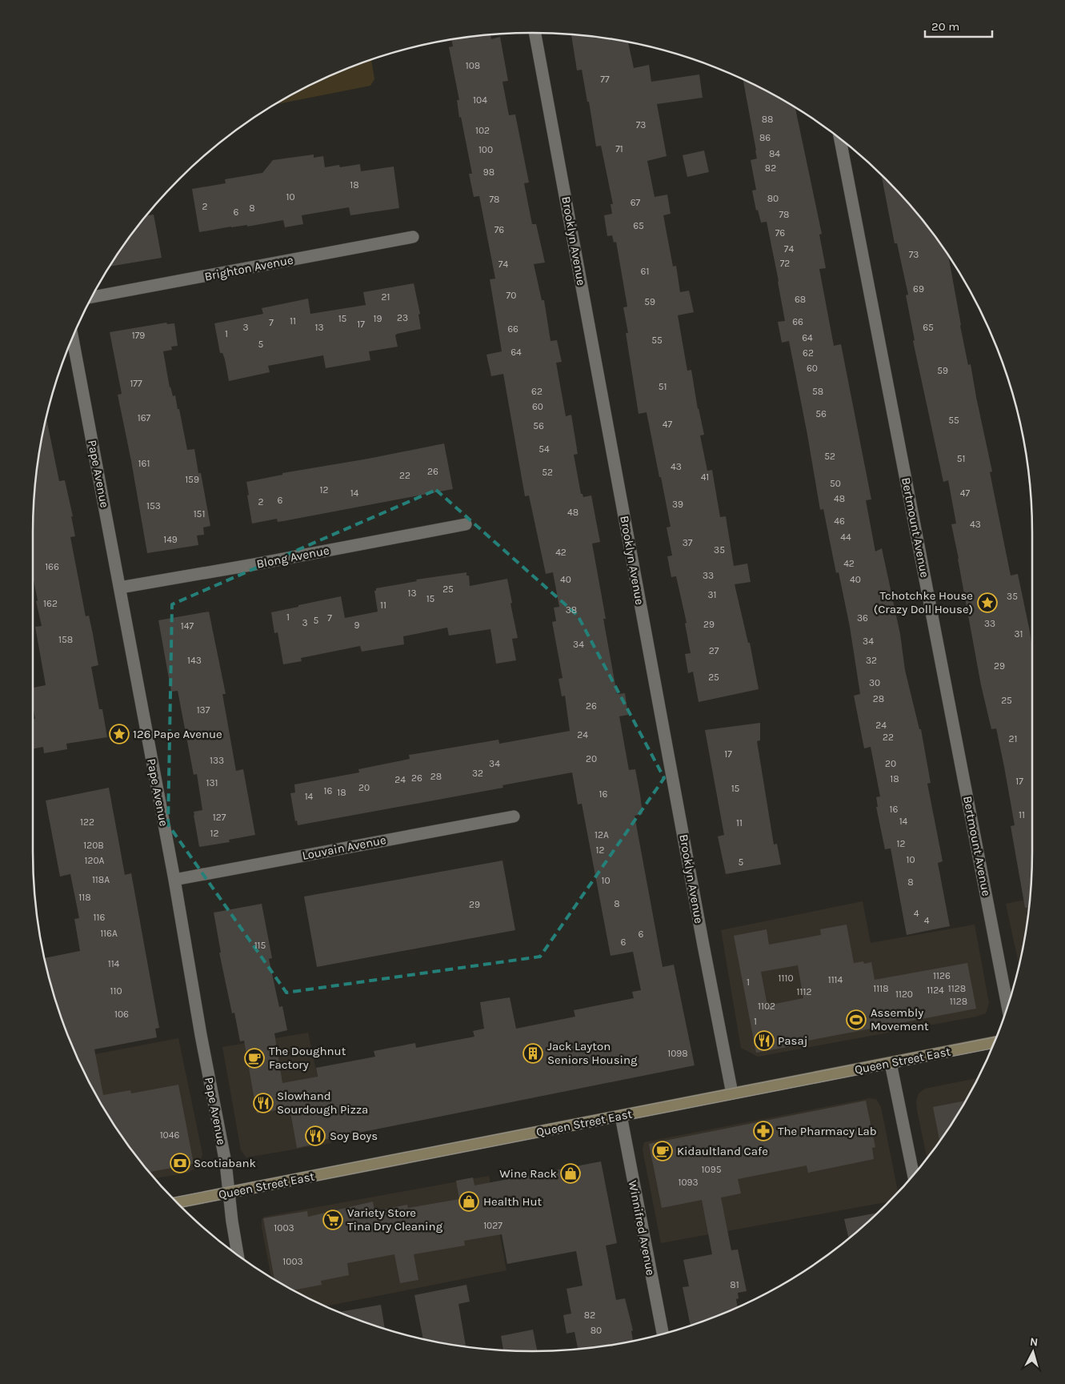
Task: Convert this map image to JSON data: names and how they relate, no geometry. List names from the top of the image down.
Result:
{
  "streets": {
    "main road": ["Queen Street East"],
    "street": [
      "Brooklyn Avenue",
      "Brighton Avenue",
      "Pape Avenue",
      "Bertmount Avenue",
      "Blong Avenue",
      "Louvain Avenue",
      "Winnifred Avenue"
    ]
  },
  "crossings": [
    ["Brooklyn Avenue", "Queen Street East"],
    ["Pape Avenue", "Blong Avenue"],
    ["Pape Avenue", "Louvain Avenue"],
    ["Pape Avenue", "Queen Street East"],
    ["Queen Street East", "Winnifred Avenue"]
  ],
  "places": {
    "place": ["Tchotchke House (Crazy Doll House)", "126 Pape Avenue"],
    "sports": ["Assembly Movement"],
    "restaurant": ["Pasaj", "Slowhand Sourdough Pizza", "Soy Boys"],
    "building": ["Jack Layton Seniors Housing"],
    "cafe": ["The Doughnut Factory", "Kidaultland Cafe"],
    "pharmacy": ["The Pharmacy Lab"],
    "bank": ["Scotiabank"],
    "shop": ["Wine Rack", "Health Hut"],
    "supermarket": ["Variety Store Tina Dry Cleaning"]
  },
  "house_numbers": [
    "108",
    "77",
    "104",
    "88",
    "73",
    "102",
    "86",
    "71",
    "100",
    "84",
    "82",
    "98",
    "18",
    "10",
    "80",
    "78",
    "67",
    "2",
    "8",
    "6",
    "78",
    "65",
    "76",
    "76",
    "74",
    "73",
    "72",
    "74",
    "61",
    "69",
    "70",
    "21",
    "68",
    "59",
    "23",
    "15",
    "19",
    "11",
    "66",
    "7",
    "17",
    "3",
    "13",
    "65",
    "66",
    "1",
    "179",
    "64",
    "55",
    "5",
    "64",
    "62",
    "60",
    "59",
    "177",
    "51",
    "62",
    "58",
    "60",
    "56",
    "167",
    "55",
    "47",
    "56",
    "54",
    "52",
    "51",
    "161",
    "43",
    "26",
    "52",
    "22",
    "41",
    "159",
    "50",
    "12",
    "14",
    "47",
    "48",
    "6",
    "2",
    "39",
    "153",
    "48",
    "151",
    "46",
    "43",
    "44",
    "149",
    "37",
    "35",
    "42",
    "42",
    "166",
    "33",
    "40",
    "40",
    "25",
    "13",
    "31",
    "35",
    "15",
    "162",
    "11",
    "38",
    "1",
    "7",
    "36",
    "5",
    "3",
    "33",
    "29",
    "9",
    "147",
    "31",
    "158",
    "34",
    "34",
    "27",
    "143",
    "32",
    "29",
    "25",
    "30",
    "28",
    "25",
    "26",
    "137",
    "24",
    "24",
    "22",
    "21",
    "17",
    "20",
    "133",
    "34",
    "20",
    "32",
    "28",
    "26",
    "18",
    "24",
    "17",
    "131",
    "20",
    "15",
    "16",
    "18",
    "16",
    "14",
    "16",
    "11",
    "127",
    "14",
    "122",
    "11",
    "12",
    "12A",
    "12",
    "120B",
    "12",
    "10",
    "120A",
    "5",
    "118A",
    "10",
    "8",
    "118",
    "8",
    "29",
    "4",
    "116",
    "4",
    "116A",
    "6",
    "6",
    "115",
    "114",
    "1126",
    "1110",
    "1114",
    "1",
    "1118",
    "1128",
    "1124",
    "110",
    "1112",
    "1120",
    "1128",
    "1102",
    "106",
    "1",
    "1098",
    "1046",
    "1095",
    "1093",
    "1027",
    "1003",
    "1003",
    "81",
    "82",
    "80"
  ],
  "scale_bar": "20 m",
  "north": "top"
}
